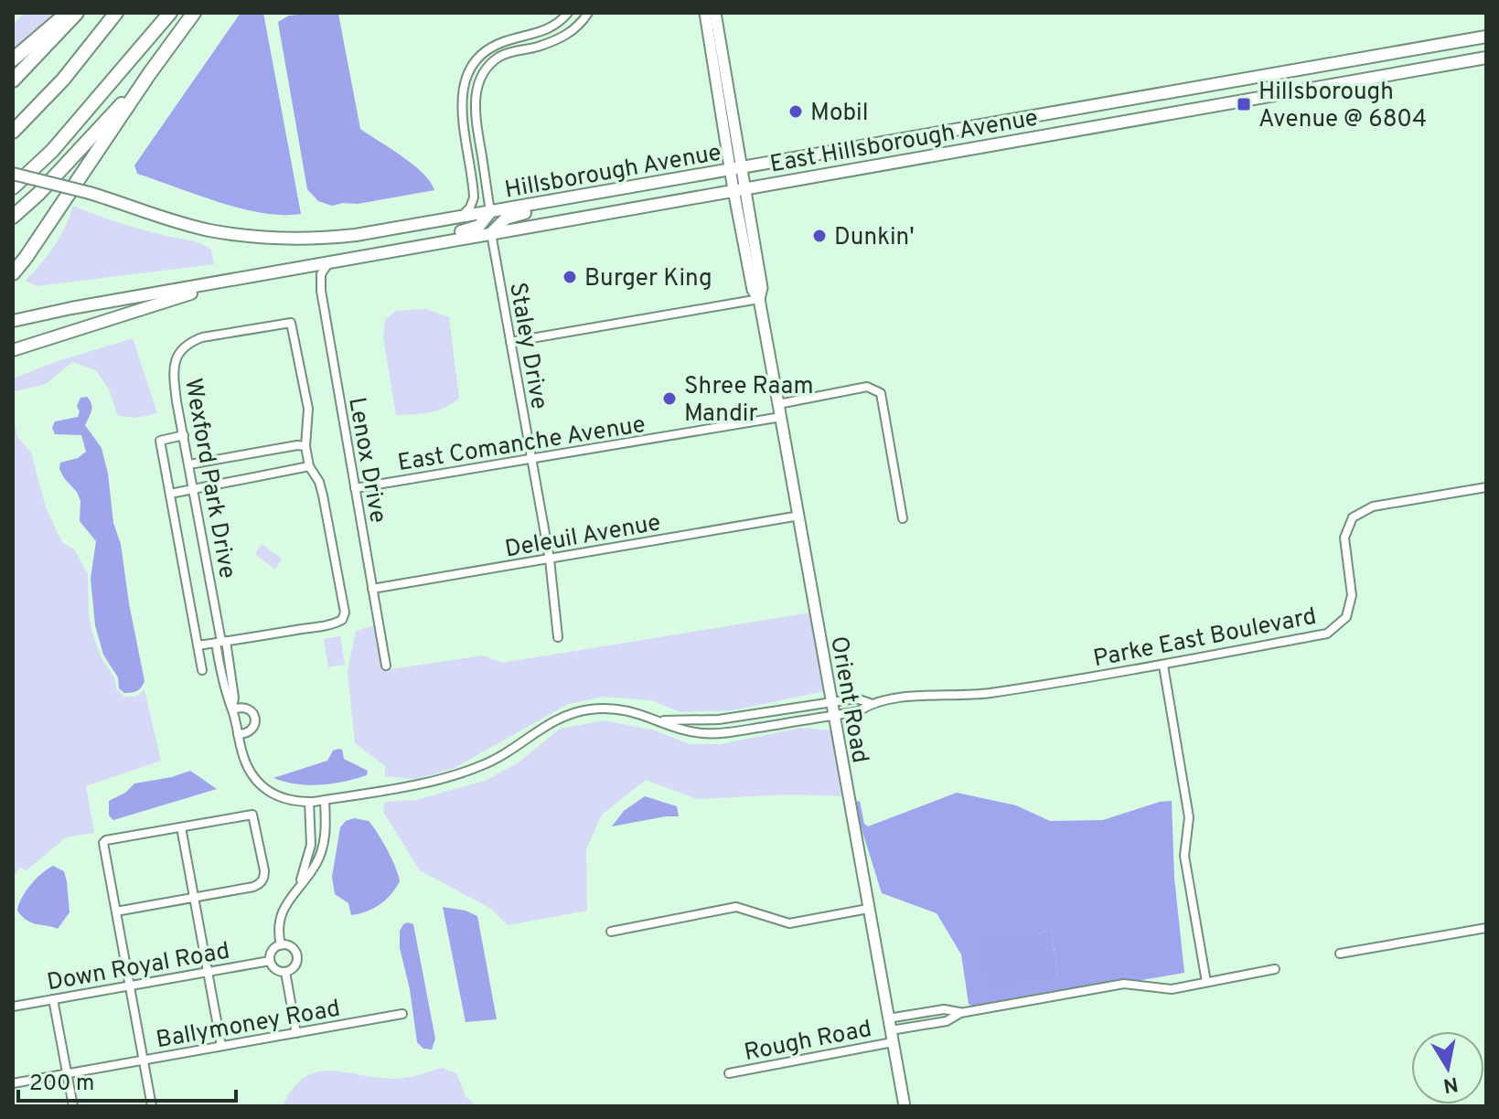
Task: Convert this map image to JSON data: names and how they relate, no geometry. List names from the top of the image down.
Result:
{
  "streets": {
    "main road": ["East Hillsborough Avenue", "Hillsborough Avenue"],
    "street": [
      "Staley Drive",
      "East Comanche Avenue",
      "Lenox Drive",
      "Wexford Park Drive",
      "Deleuil Avenue",
      "Parke East Boulevard",
      "Orient Road",
      "Down Royal Road",
      "Ballymoney Road",
      "Rough Road"
    ]
  },
  "crossings": [
    ["East Hillsborough Avenue", "Hillsborough Avenue"],
    ["East Hillsborough Avenue", "Staley Drive"],
    ["East Hillsborough Avenue", "Lenox Drive"],
    ["East Hillsborough Avenue", "Orient Road"],
    ["Hillsborough Avenue", "Orient Road"],
    ["Staley Drive", "East Comanche Avenue"],
    ["Staley Drive", "Deleuil Avenue"],
    ["East Comanche Avenue", "Lenox Drive"],
    ["East Comanche Avenue", "Orient Road"],
    ["Lenox Drive", "Deleuil Avenue"],
    ["Wexford Park Drive", "Parke East Boulevard"],
    ["Wexford Park Drive", "Orient Road"],
    ["Deleuil Avenue", "Orient Road"],
    ["Parke East Boulevard", "Orient Road"],
    ["Orient Road", "Rough Road"]
  ],
  "places": {
    "transit": ["Hillsborough Avenue @ 6804"],
    "other": [
      "Mobil",
      "Dunkin'",
      "Burger King",
      "Shree Raam Mandir"
    ]
  },
  "scale_bar": "200 m",
  "north": "bottom"
}
